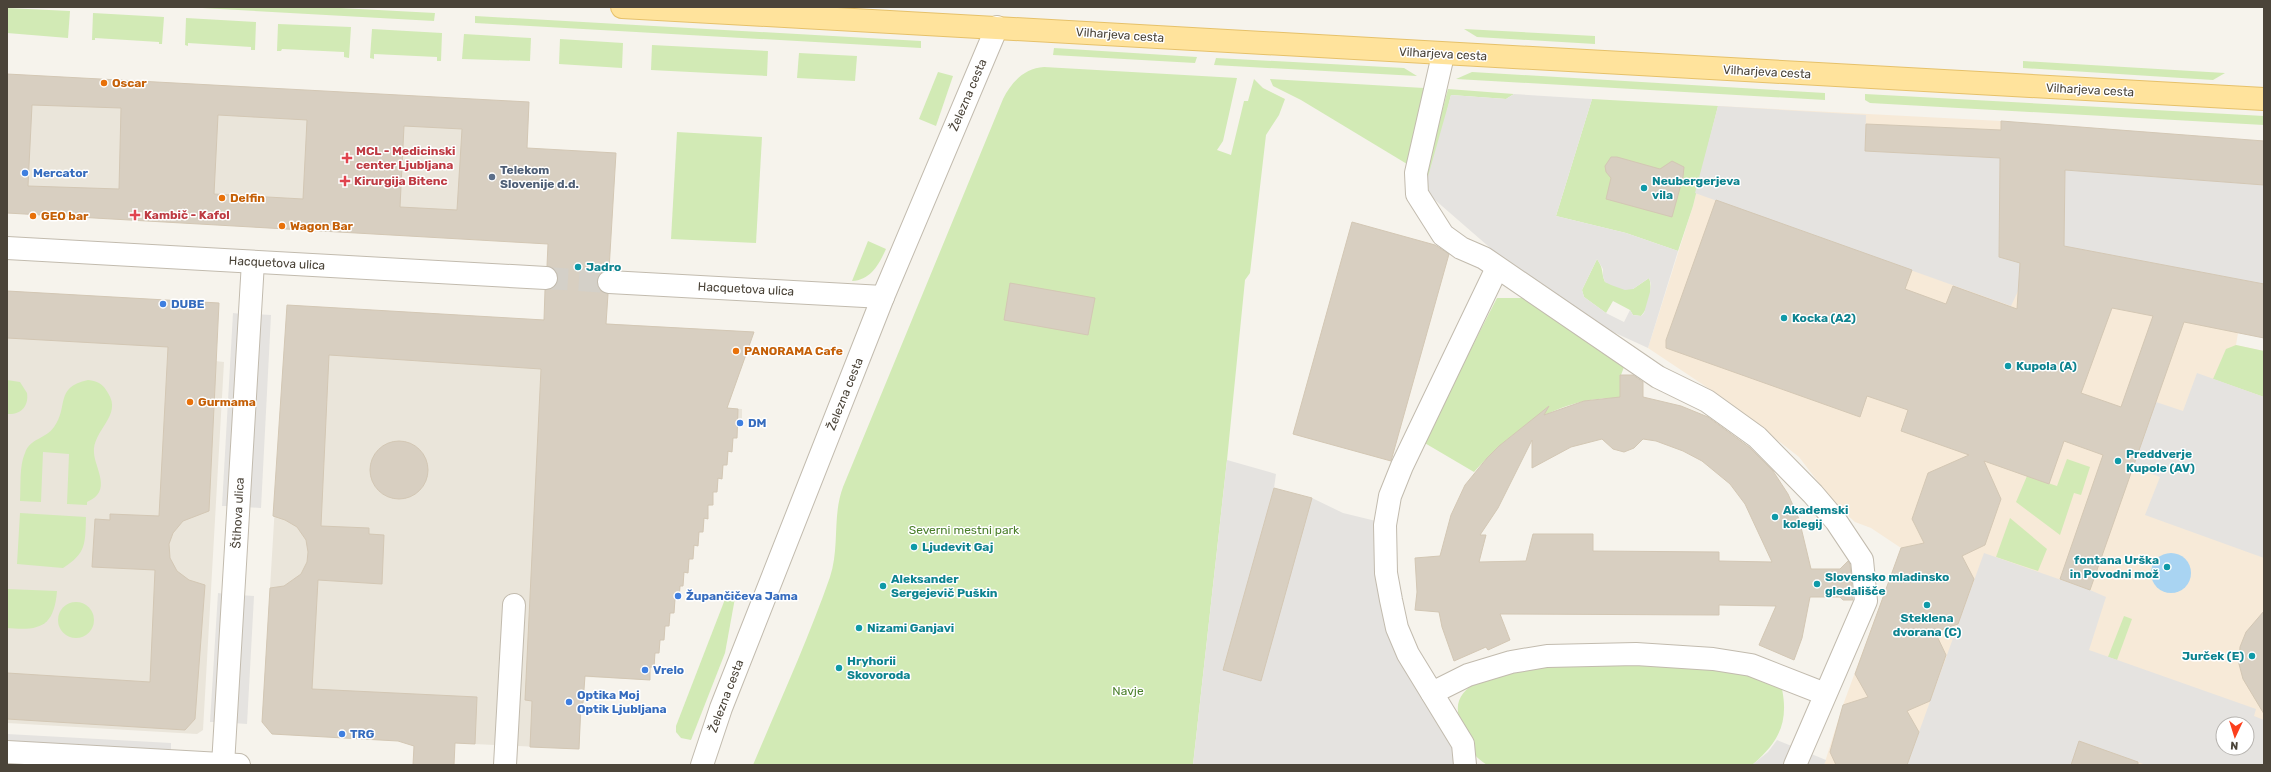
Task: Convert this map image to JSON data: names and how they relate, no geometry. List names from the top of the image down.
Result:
{
  "streets": {
    "main road": ["Vilharjeva cesta"],
    "street": ["Železna cesta", "Hacquetova ulica", "Štihova ulica"]
  },
  "crossings": [
    ["Vilharjeva cesta", "Železna cesta"],
    ["Železna cesta", "Hacquetova ulica"],
    ["Hacquetova ulica", "Štihova ulica"]
  ],
  "parks": ["Severni mestni park", "Navje"],
  "places": {
    "other": [
      "Oscar",
      "Mercator",
      "Telekom Slovenije d.d.",
      "Neubergerjeva vila",
      "Delfin",
      "GEO bar",
      "Wagon Bar",
      "Jadro",
      "DUBE",
      "Kocka (A2)",
      "PANORAMA Cafe",
      "Kupola (A)",
      "Gurmama",
      "DM",
      "Preddverje Kupole (AV)",
      "Akademski kolegij",
      "Ljudevit Gaj",
      "fontana Urška in Povodni mož",
      "Slovensko mladinsko gledališče",
      "Aleksander Sergejevič Puškin",
      "Župančičeva Jama",
      "Steklena dvorana (C)",
      "Nizami Ganjavi",
      "Jurček (E)",
      "Hryhorii Skovoroda",
      "Vrelo",
      "Optika Moj Optik Ljubljana",
      "TRG"
    ],
    "health": ["MCL - Medicinski center Ljubljana", "Kirurgija Bitenc", "Kambič - Kafol"]
  },
  "north": "bottom"
}
